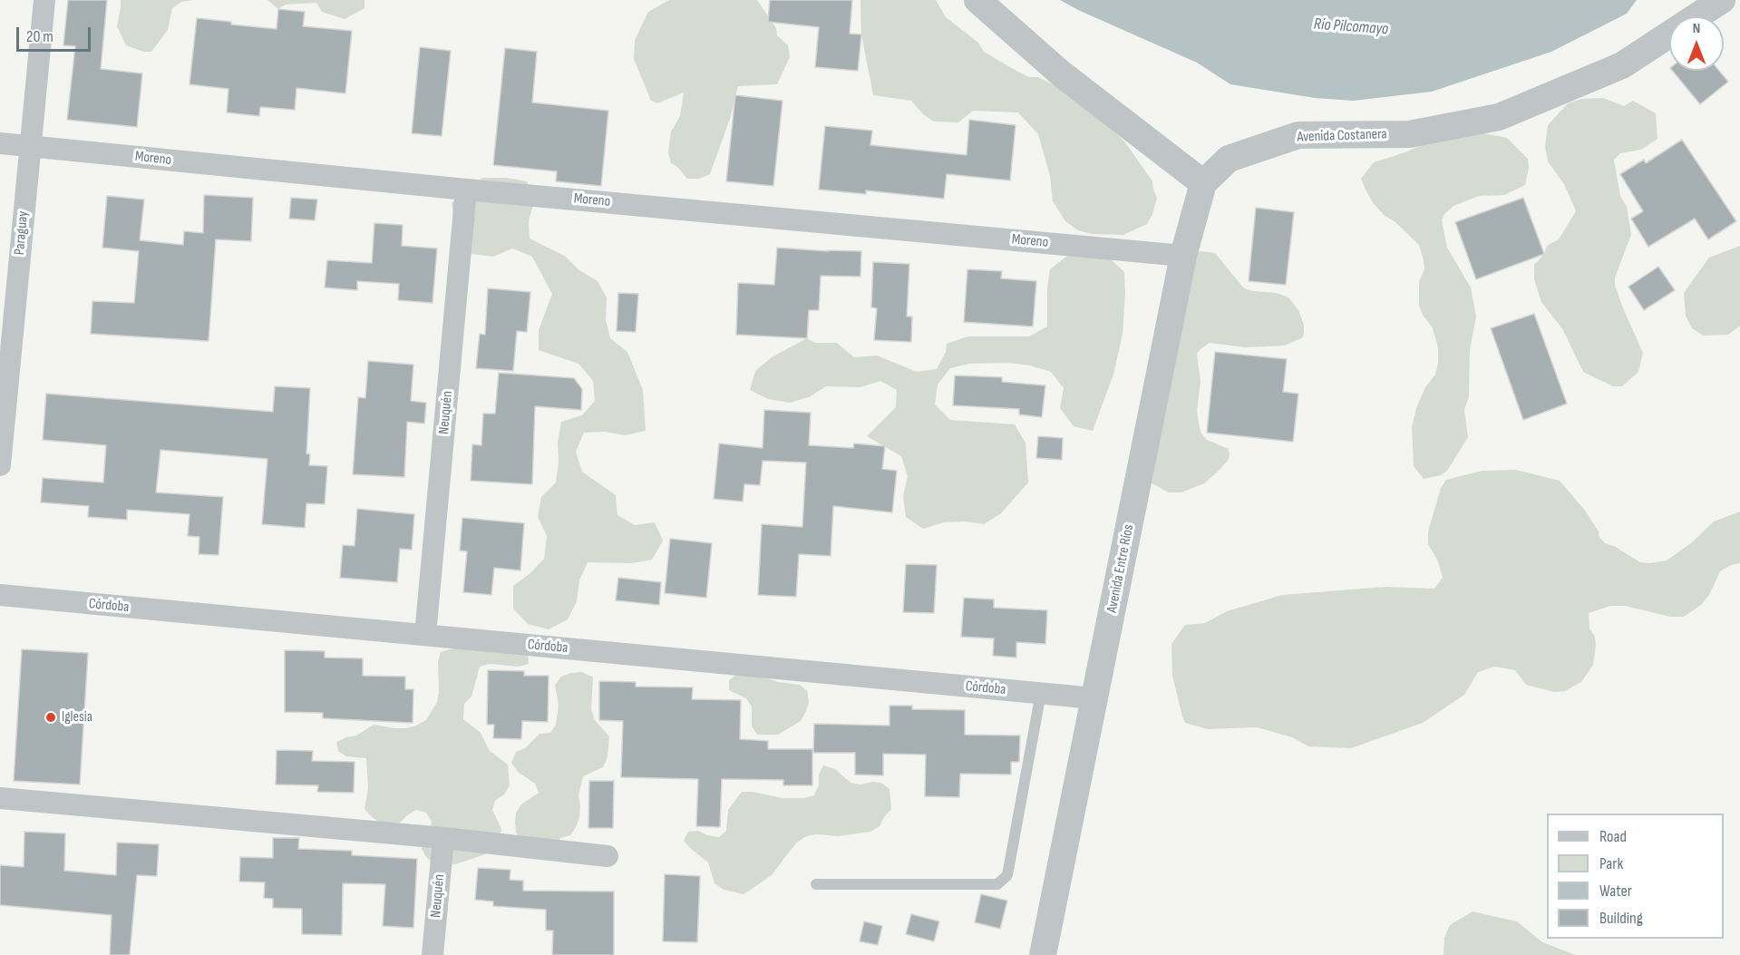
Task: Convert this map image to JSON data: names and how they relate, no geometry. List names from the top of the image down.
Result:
{
  "streets": {
    "street": [
      "Avenida Costanera",
      "Moreno",
      "Paraguay",
      "Neuquén",
      "Avenida Entre Ríos",
      "Córdoba"
    ]
  },
  "crossings": [
    ["Avenida Costanera", "Avenida Entre Ríos"],
    ["Moreno", "Paraguay"],
    ["Moreno", "Neuquén"],
    ["Moreno", "Avenida Entre Ríos"],
    ["Neuquén", "Córdoba"],
    ["Avenida Entre Ríos", "Córdoba"]
  ],
  "water": ["Río Pilcomayo"],
  "places": ["Iglesia"],
  "legend": [
    "Road",
    "Park",
    "Water",
    "Building"
  ],
  "scale_bar": "20 m",
  "north": "top"
}
